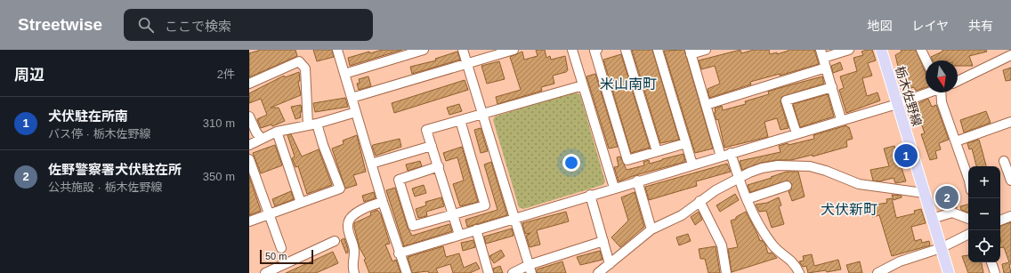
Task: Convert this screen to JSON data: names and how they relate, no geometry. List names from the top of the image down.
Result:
{
  "streets": {
    "main road": ["栃木佐野線"]
  },
  "districts": ["米山南町", "犬伏新町"],
  "scale_bar": "50 m",
  "north": "bottom",
  "page": {
    "header": "Streetwise",
    "search": "ここで検索",
    "nav": ["地図", "レイヤ", "共有"],
    "heading": ["周辺", "2件"],
    "list": [
      {
        "mark": "1",
        "name": "犬伏駐在所南",
        "note": "バス停 · 栃木佐野線",
        "value": "310 m"
      },
      {
        "mark": "2",
        "name": "佐野警察署犬伏駐在所",
        "note": "公共施設 · 栃木佐野線",
        "value": "350 m"
      }
    ],
    "pins": ["1", "2"],
    "map_buttons": ["+", "−"],
    "scale": "50 m"
  }
}
